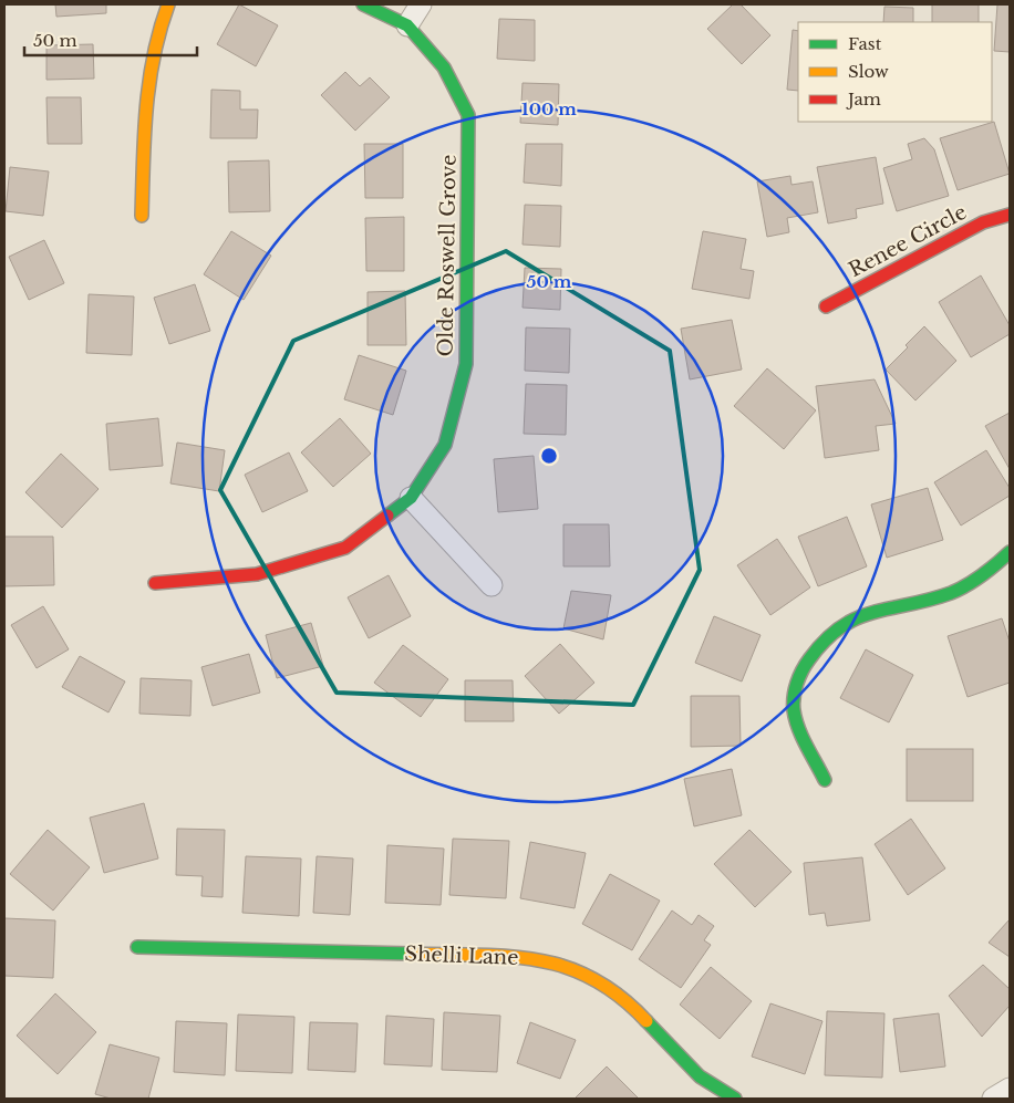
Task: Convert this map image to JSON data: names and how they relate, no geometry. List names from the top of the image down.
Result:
{
  "streets": {
    "street": ["Renee Circle", "Olde Roswell Grove", "Shelli Lane"]
  },
  "legend": ["Fast", "Slow", "Jam"],
  "scale_bar": "50 m",
  "rings": ["100 m", "50 m"]
}
